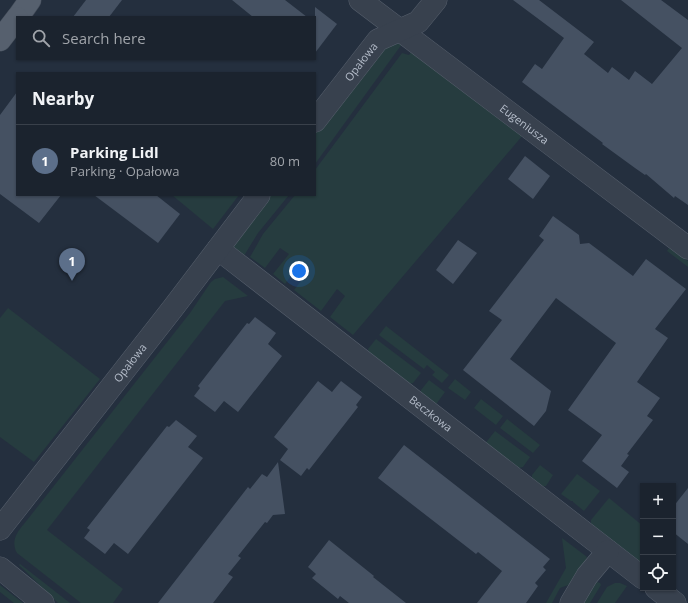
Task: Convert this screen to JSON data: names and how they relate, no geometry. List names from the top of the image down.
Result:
{
  "streets": {
    "street": ["Opałowa", "Eugeniusza", "Beczkowa"]
  },
  "crossings": [
    ["Opałowa", "Eugeniusza"],
    ["Opałowa", "Beczkowa"]
  ],
  "page": {
    "search": "Search here",
    "heading": "Nearby",
    "list": [
      {
        "mark": "1",
        "name": "Parking Lidl",
        "note": "Parking · Opałowa",
        "value": "80 m"
      }
    ],
    "pins": "1",
    "map_buttons": ["+", "−"]
  }
}
